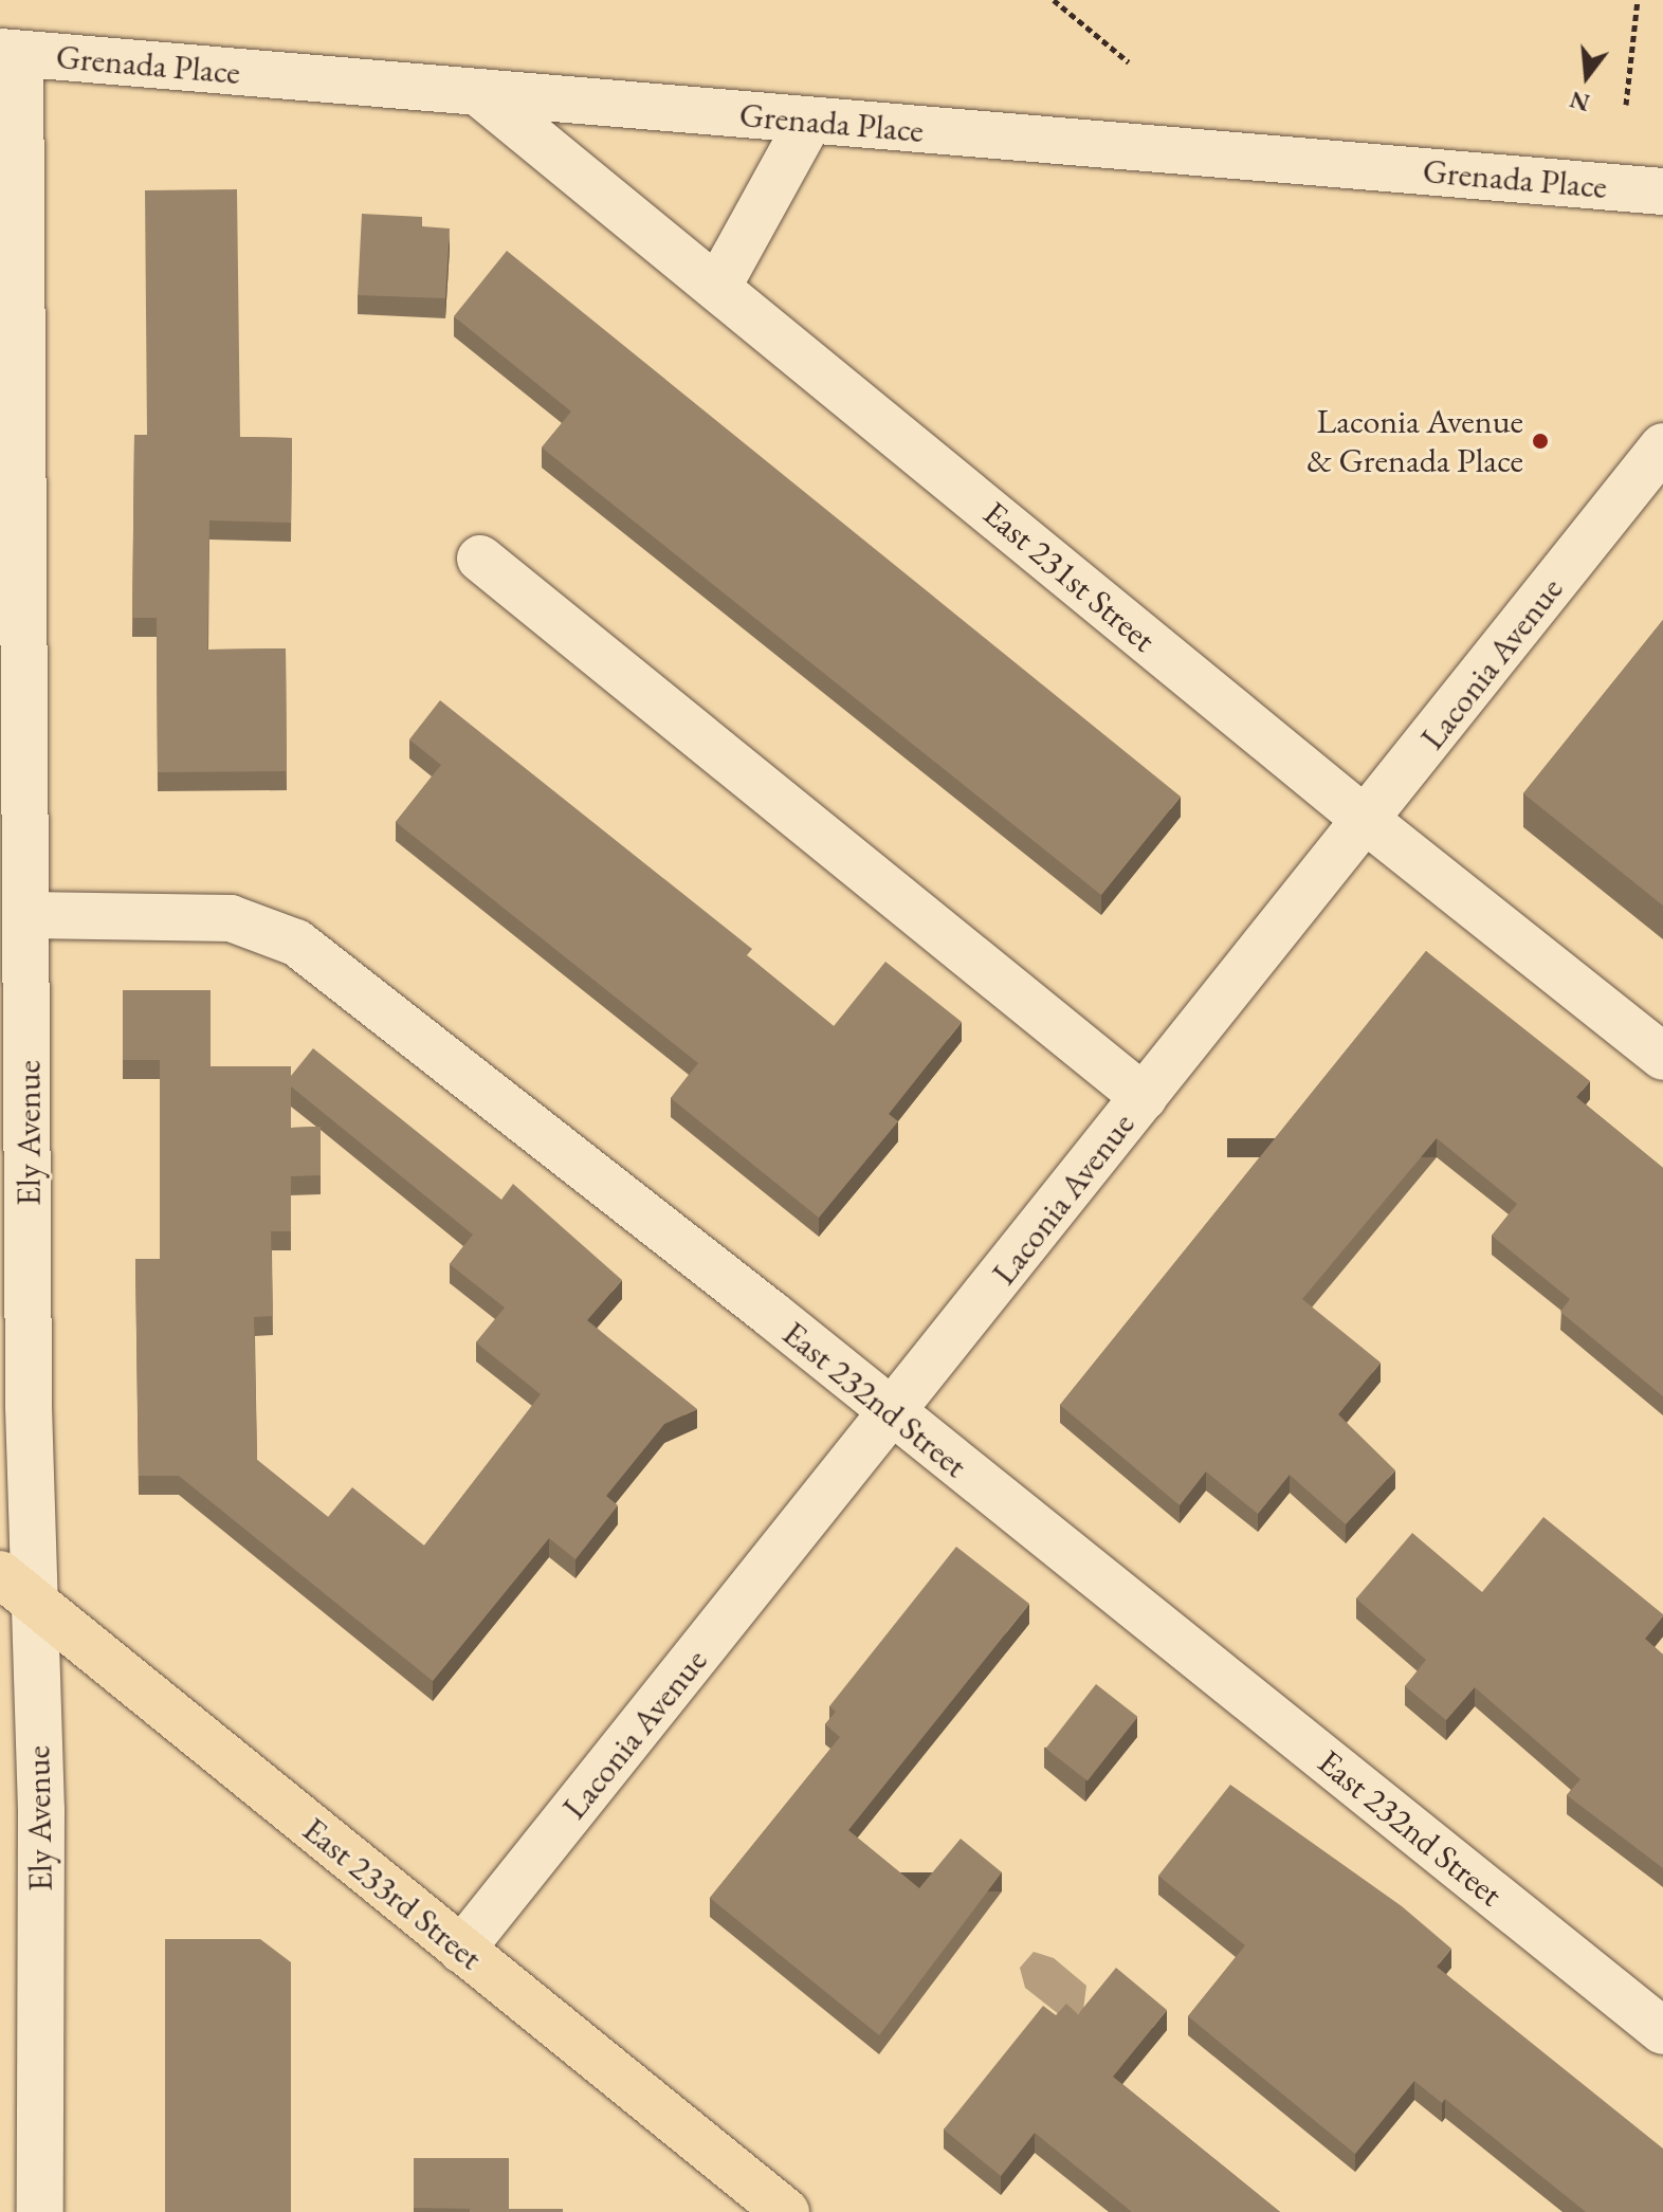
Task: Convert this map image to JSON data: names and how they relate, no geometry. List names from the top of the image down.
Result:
{
  "streets": {
    "main road": ["East 233rd Street"],
    "street": [
      "Grenada Place",
      "East 231st Street",
      "Laconia Avenue",
      "Ely Avenue",
      "East 232nd Street"
    ]
  },
  "crossings": [
    ["Grenada Place", "East 231st Street"],
    ["Grenada Place", "Ely Avenue"],
    ["East 231st Street", "Laconia Avenue"],
    ["Laconia Avenue", "East 232nd Street"],
    ["Laconia Avenue", "East 233rd Street"],
    ["Ely Avenue", "East 232nd Street"],
    ["Ely Avenue", "East 233rd Street"]
  ],
  "places": ["Laconia Avenue & Grenada Place"],
  "north": "bottom"
}
